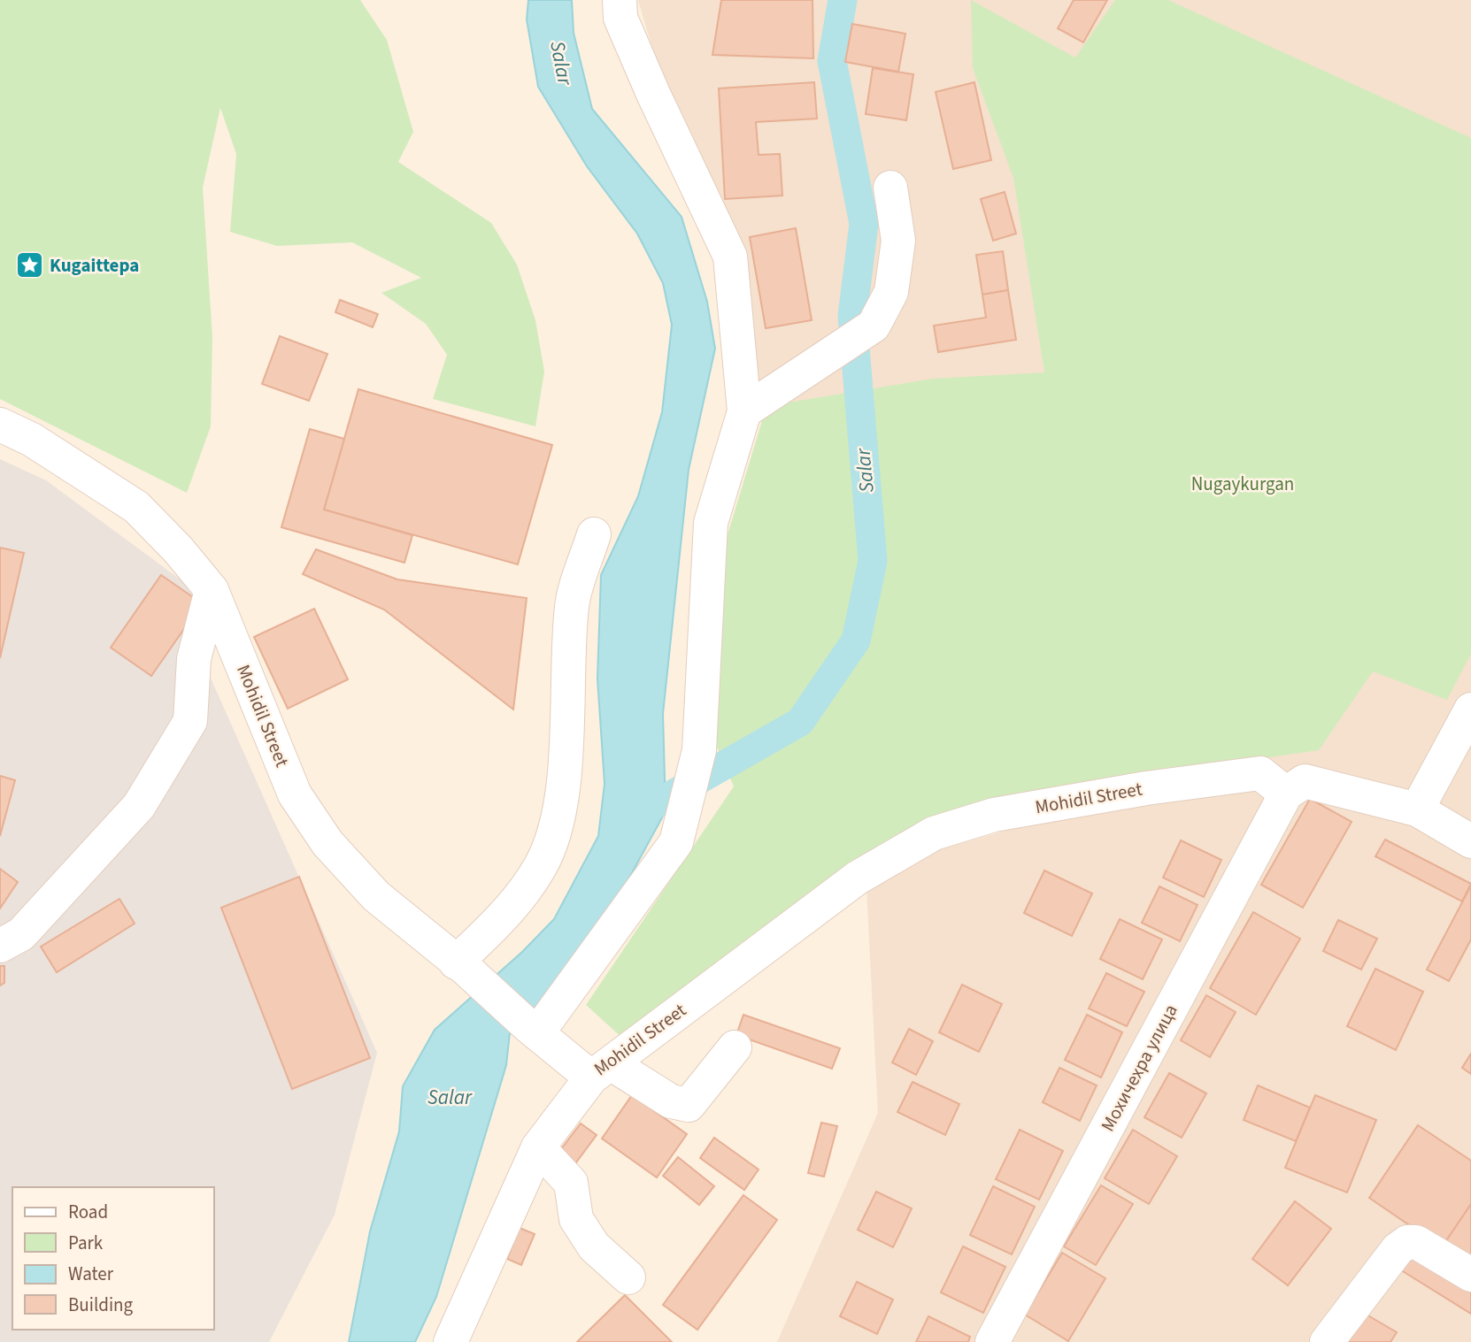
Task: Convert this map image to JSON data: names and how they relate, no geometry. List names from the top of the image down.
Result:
{
  "streets": {
    "street": ["Mohidil Street", "Мохичехра улица"]
  },
  "crossings": [
    ["Mohidil Street", "Мохичехра улица"]
  ],
  "water": ["Salar"],
  "parks": ["Nugaykurgan"],
  "places": {
    "place": ["Kugaittepa"]
  },
  "legend": [
    "Road",
    "Park",
    "Water",
    "Building"
  ]
}
